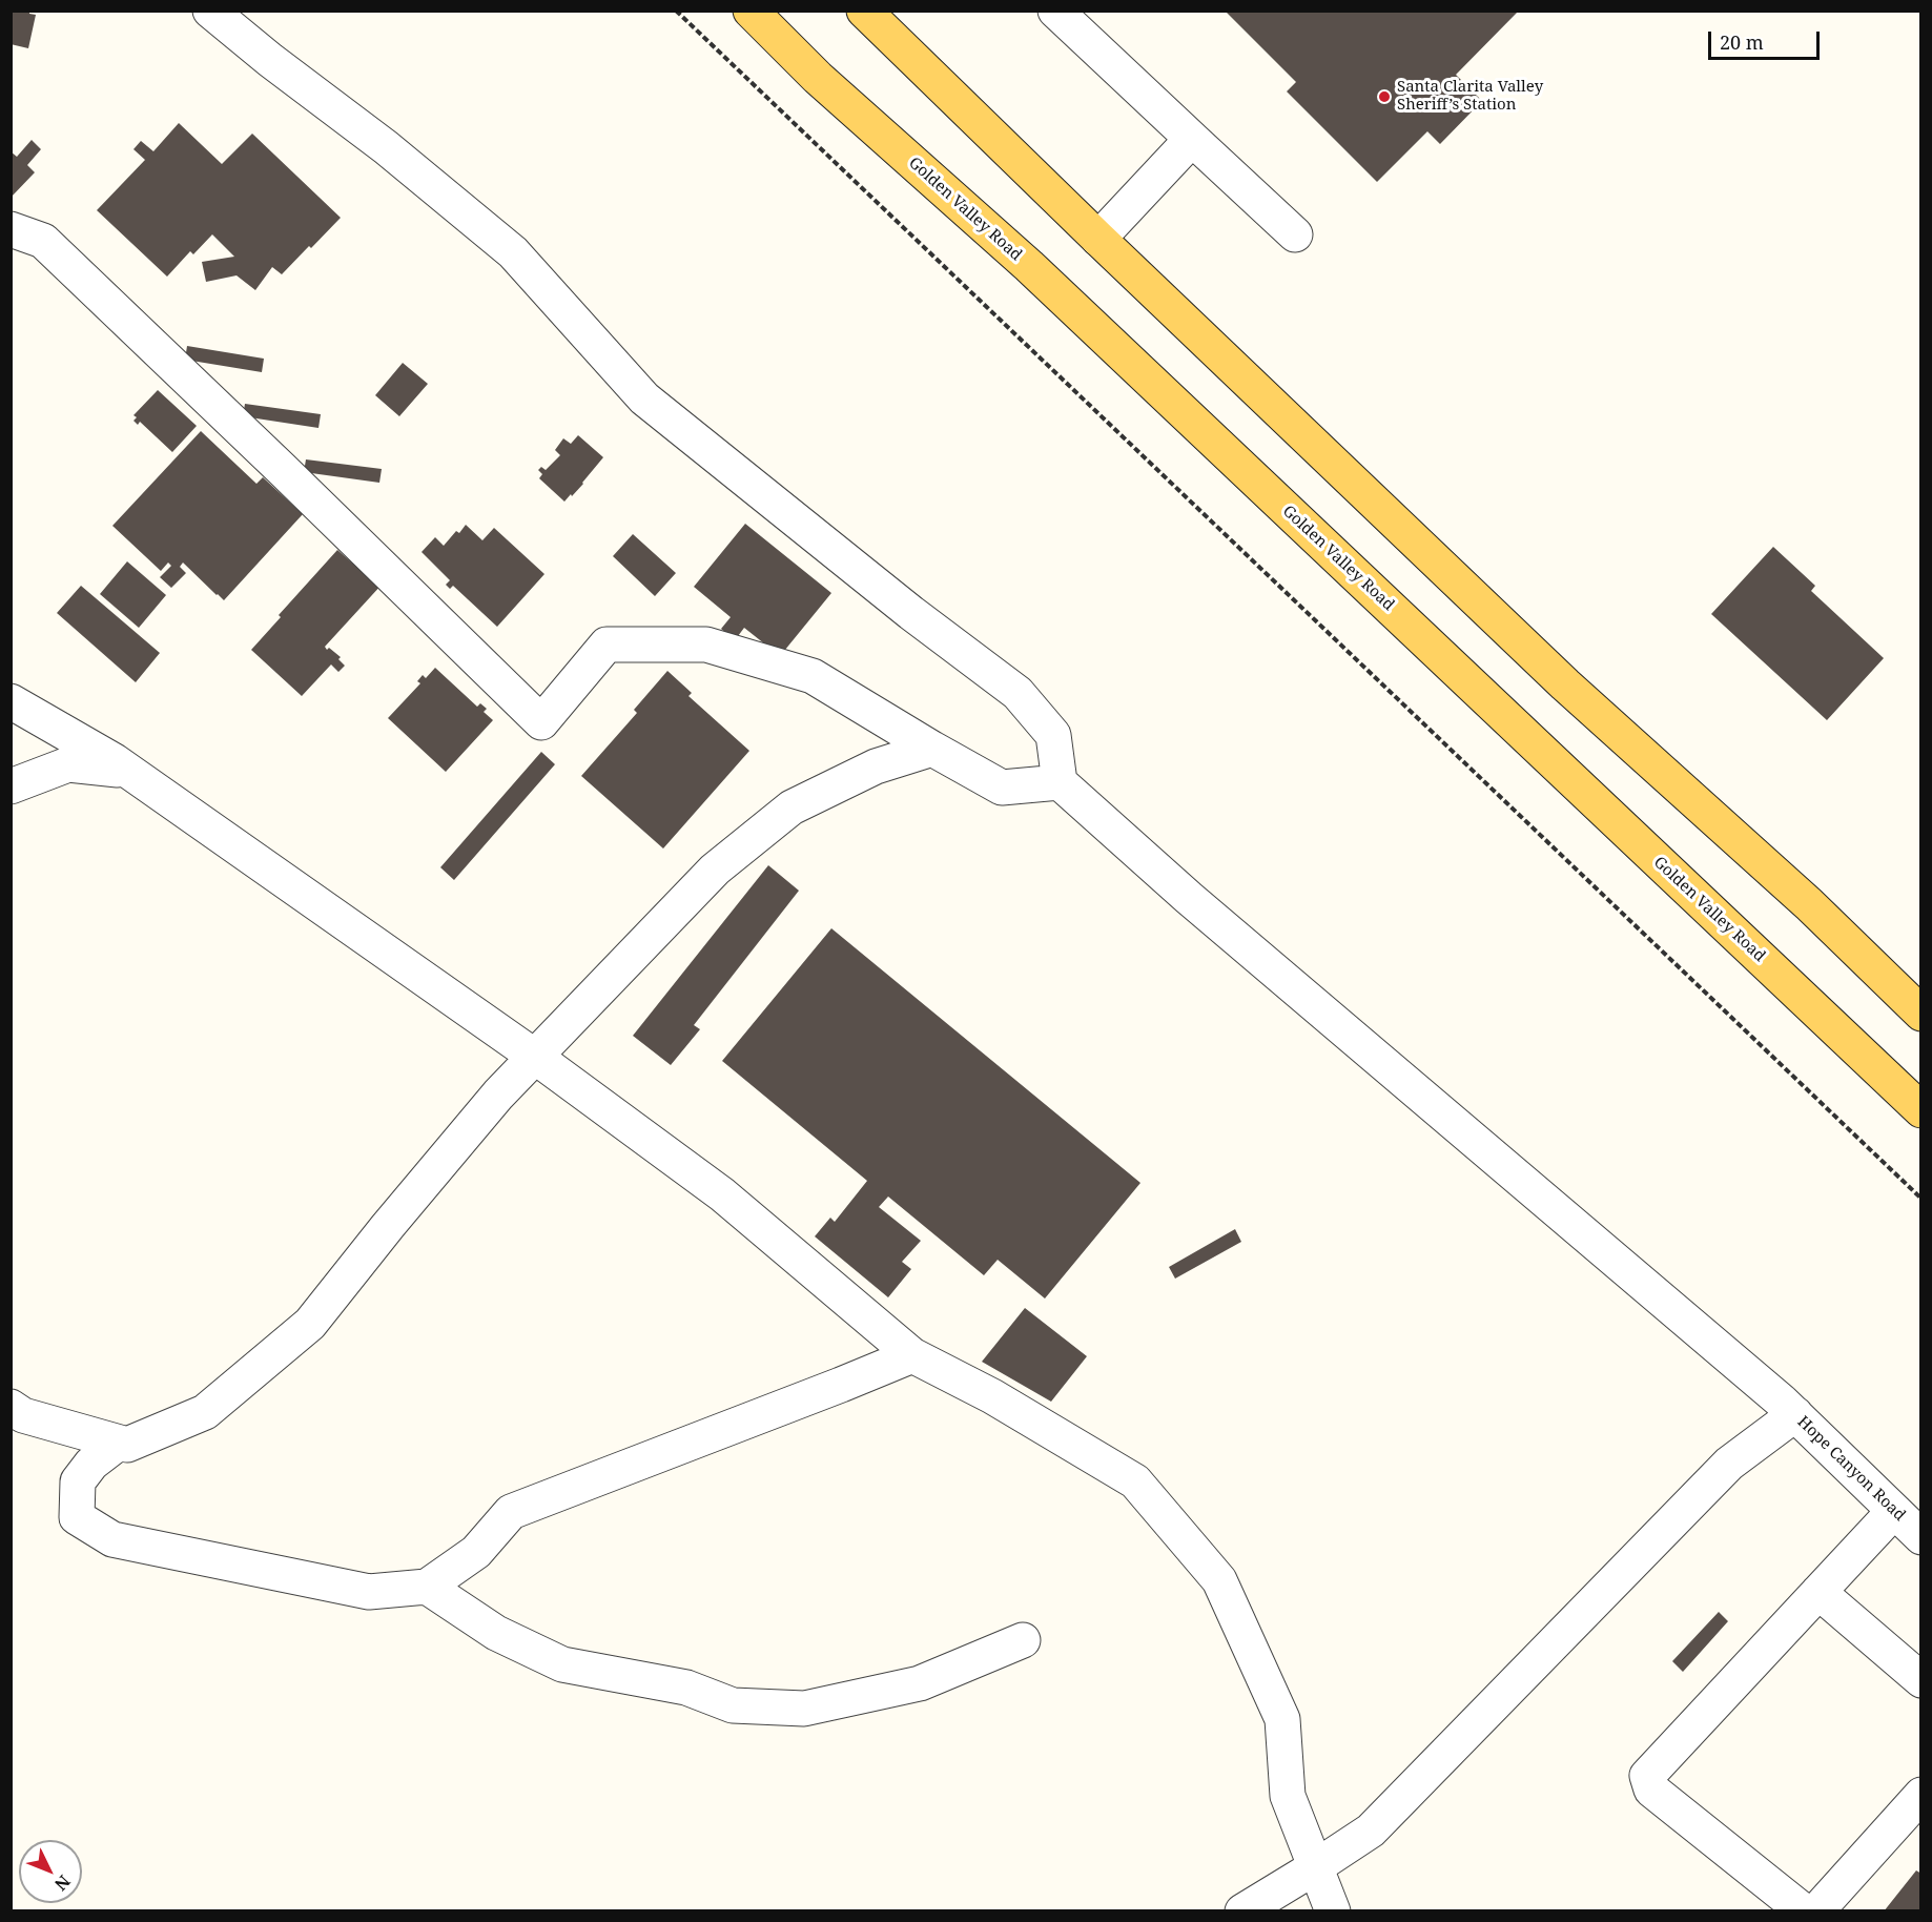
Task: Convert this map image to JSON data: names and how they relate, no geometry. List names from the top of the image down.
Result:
{
  "streets": {
    "main road": ["Golden Valley Road"],
    "lane": ["Hope Canyon Road"]
  },
  "places": ["Santa Clarita Valley Sheriff’s Station"],
  "scale_bar": "20 m",
  "north": "bottom right"
}
